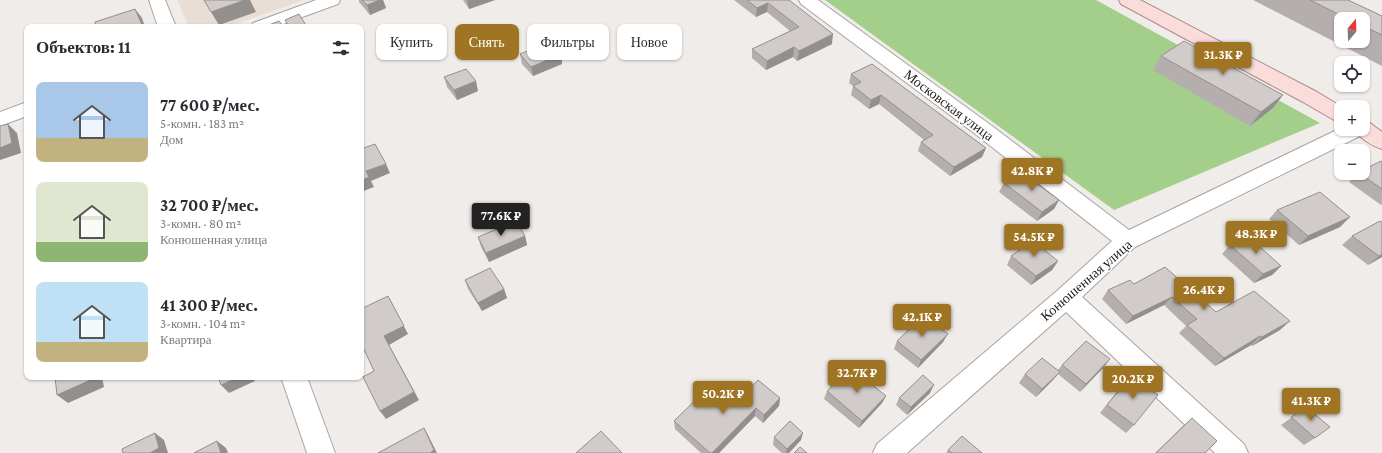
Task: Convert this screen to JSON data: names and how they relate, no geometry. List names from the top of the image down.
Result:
{
  "streets": {
    "street": ["Московская улица", "Конюшенная улица"]
  },
  "crossings": [
    ["Московская улица", "Конюшенная улица"]
  ],
  "north": "top",
  "page": {
    "map_buttons": ["+", "−"],
    "chip": [
      "Купить",
      "Снять",
      "Фильтры",
      "Новое"
    ],
    "heading": "Объектов: 11",
    "price": [
      "31.3K ₽",
      "42.8K ₽",
      "77.6K ₽",
      "48.3K ₽",
      "54.5K ₽",
      "26.4K ₽",
      "42.1K ₽",
      "32.7K ₽",
      "20.2K ₽",
      "50.2K ₽",
      "41.3K ₽"
    ],
    "list": [
      {
        "name": "77 600 ₽/мес.",
        "note": "5-комн. · 183 m² · Дом"
      },
      {
        "name": "32 700 ₽/мес.",
        "note": "3-комн. · 80 m² · Конюшенная улица"
      },
      {
        "name": "41 300 ₽/мес.",
        "note": "3-комн. · 104 m² · Квартира"
      }
    ]
  }
}
